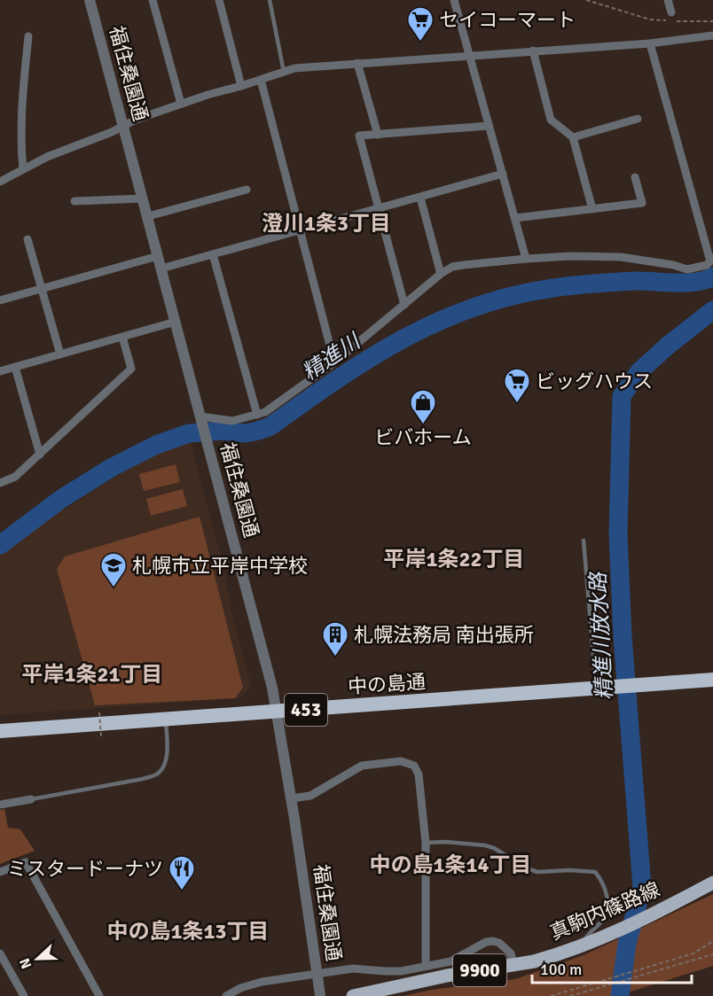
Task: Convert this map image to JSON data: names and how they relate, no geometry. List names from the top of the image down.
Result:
{
  "streets": {
    "highway": ["中の島通", "453"],
    "main road": ["真駒内篠路線", "9900"],
    "street": ["福住桑園通"]
  },
  "crossings": [
    ["福住桑園通", "中の島通"]
  ],
  "districts": [
    "澄川1条3丁目",
    "平岸1条22丁目",
    "平岸1条21丁目",
    "中の島1条14丁目",
    "中の島1条13丁目"
  ],
  "water": ["精進川", "精進川放水路"],
  "places": {
    "supermarket": ["セイコーマート", "ビッグハウス"],
    "shop": ["ビバホーム"],
    "school or university": ["札幌市立平岸中学校"],
    "building": ["札幌法務局 南出張所"],
    "restaurant": ["ミスタードーナツ"]
  },
  "scale_bar": "100 m",
  "north": "left"
}
